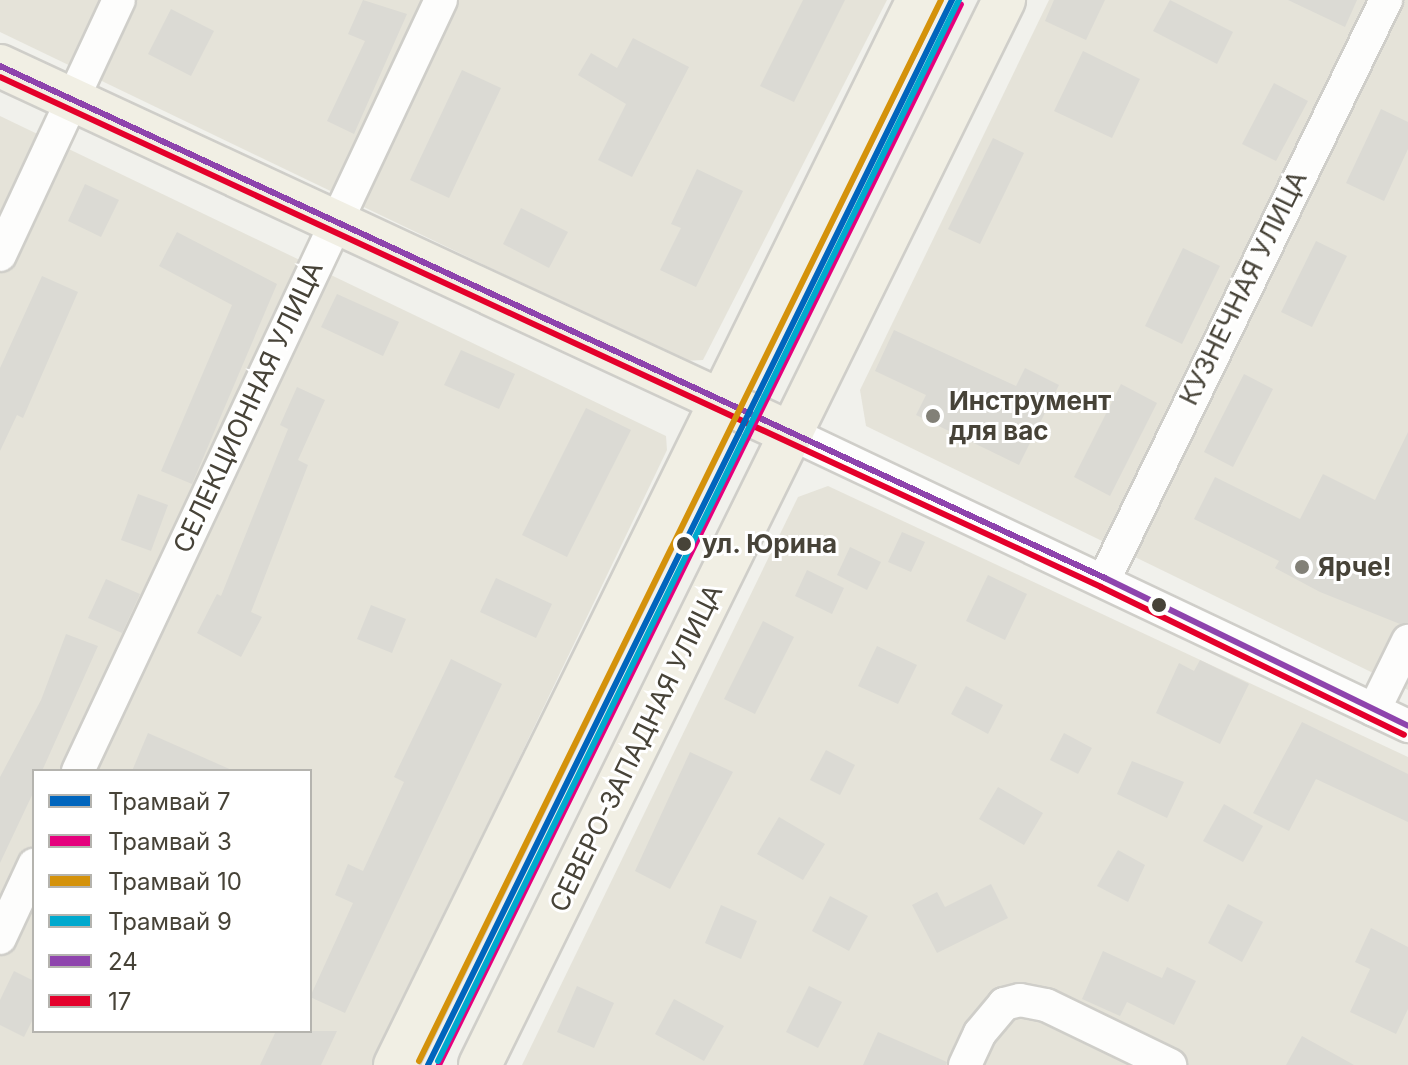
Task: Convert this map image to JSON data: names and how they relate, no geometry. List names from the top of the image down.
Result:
{
  "streets": {
    "main road": ["СЕВЕРО-ЗАПАДНАЯ УЛИЦА"],
    "street": ["КУЗНЕЧНАЯ УЛИЦА", "СЕЛЕКЦИОННАЯ УЛИЦА"]
  },
  "places": ["Инструмент для вас", "ул. Юрина", "Ярче!"],
  "lines": [
    "tram line 7",
    "tram line 10",
    "tram line 9",
    "tram line 3",
    "transit line 24",
    "transit line 17"
  ],
  "legend": [
    "Трамвай 7",
    "Трамвай 3",
    "Трамвай 10",
    "Трамвай 9",
    "24",
    "17"
  ]
}
